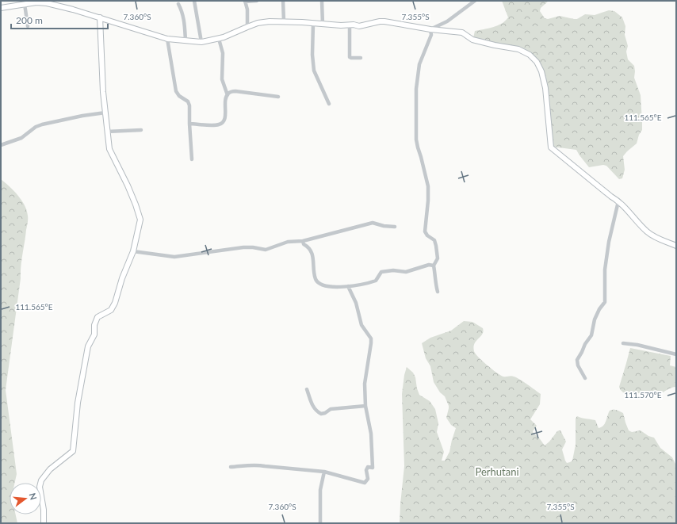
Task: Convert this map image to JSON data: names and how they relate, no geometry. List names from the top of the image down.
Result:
{
  "parks": ["Perhutani"],
  "scale_bar": "200 m",
  "north": "right",
  "coordinates": [
    "7.360°S",
    "7.355°S",
    "111.565°E",
    "111.570°E"
  ]
}
